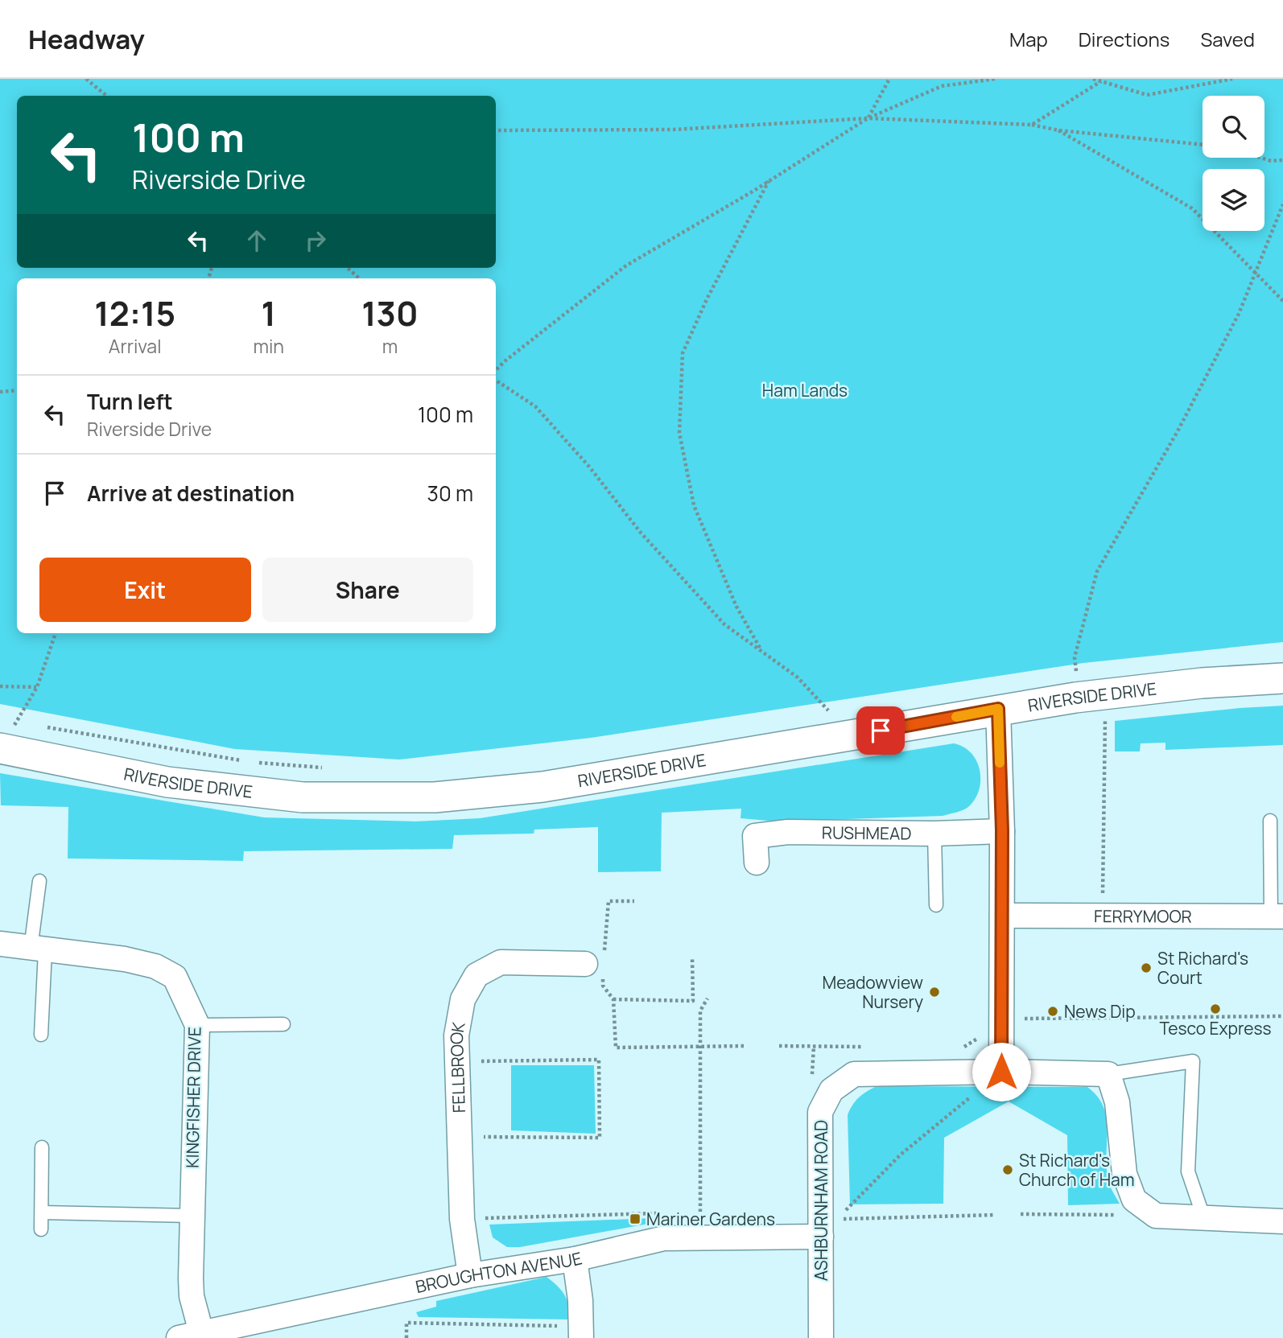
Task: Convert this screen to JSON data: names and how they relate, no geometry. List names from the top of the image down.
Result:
{
  "streets": {
    "street": [
      "RIVERSIDE DRIVE",
      "RUSHMEAD",
      "FERRYMOOR",
      "FELLBROOK",
      "KINGFISHER DRIVE",
      "ASHBURNHAM ROAD",
      "BROUGHTON AVENUE"
    ]
  },
  "crossings": [
    ["FELLBROOK", "BROUGHTON AVENUE"],
    ["KINGFISHER DRIVE", "BROUGHTON AVENUE"],
    ["ASHBURNHAM ROAD", "BROUGHTON AVENUE"]
  ],
  "parks": ["Ham Lands"],
  "places": {
    "other": [
      "St Richard's Court",
      "Meadowview Nursery",
      "Tesco Express",
      "News Dip",
      "St Richard's Church of Ham"
    ],
    "transit": ["Mariner Gardens"]
  },
  "page": {
    "header": "Headway",
    "nav": ["Map", "Directions", "Saved"],
    "turn": ["100 m", "Riverside Drive"],
    "eta": [
      "12:15",
      "Arrival",
      "1",
      "min",
      "130",
      "m"
    ],
    "list": [
      {
        "name": "Turn left",
        "note": "Riverside Drive",
        "value": "100 m"
      },
      {
        "name": "Arrive at destination",
        "value": "30 m"
      }
    ],
    "buttons": ["Exit", "Share"]
  }
}
